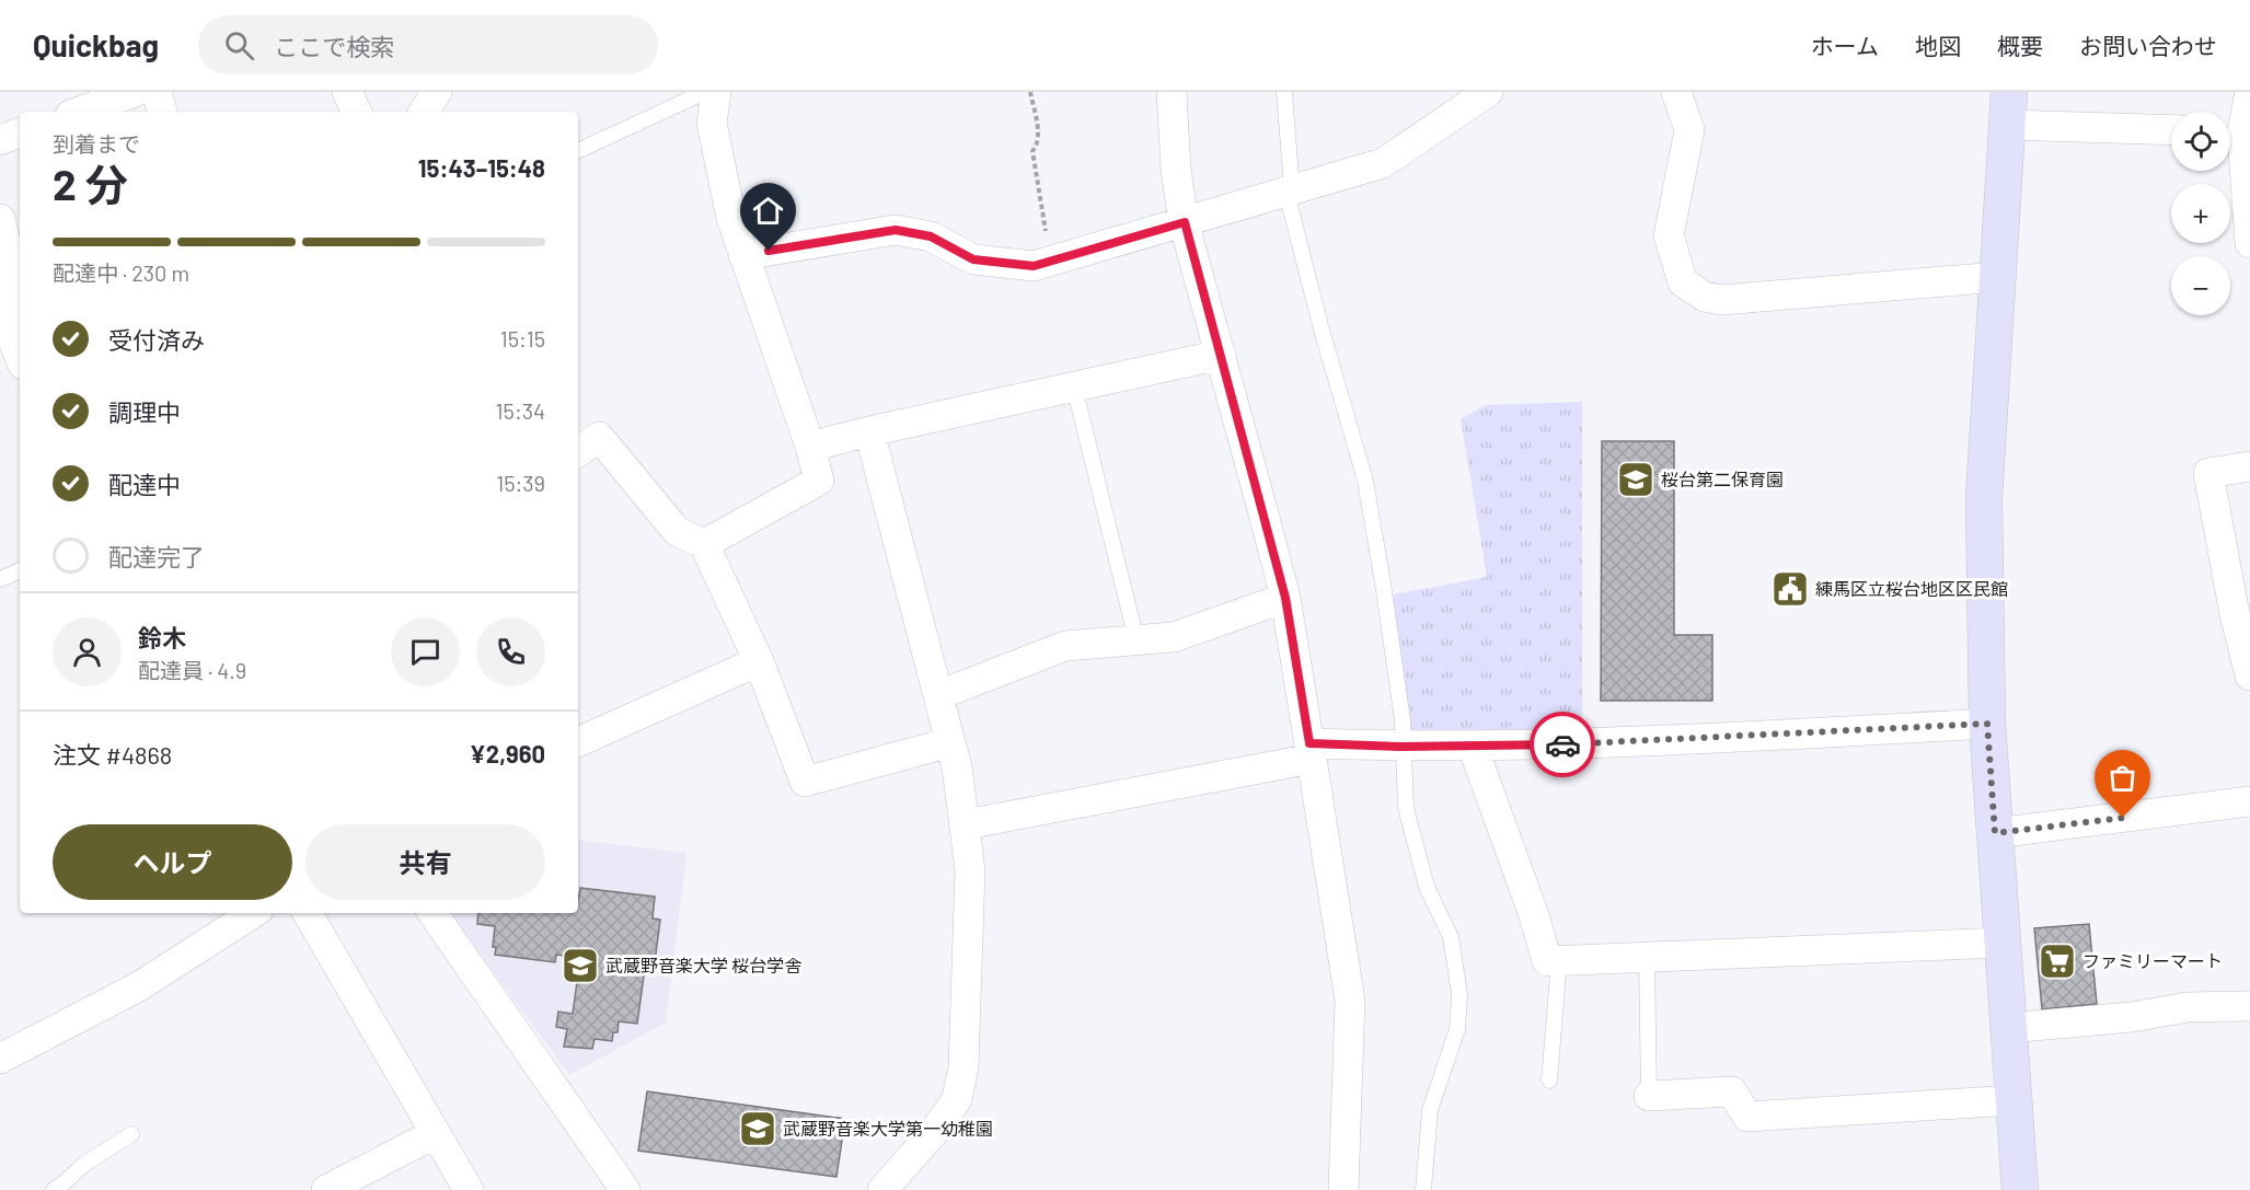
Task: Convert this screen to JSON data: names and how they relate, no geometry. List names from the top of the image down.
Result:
{
  "places": {
    "school or university": ["桜台第二保育園", "武蔵野音楽大学 桜台学舎", "武蔵野音楽大学第一幼稚園"],
    "public building": ["練馬区立桜台地区区民館"],
    "supermarket": ["ファミリーマート"]
  },
  "page": {
    "header": "Quickbag",
    "search": "ここで検索",
    "nav": [
      "ホーム",
      "地図",
      "概要",
      "お問い合わせ"
    ],
    "map_buttons": ["+", "−"],
    "heading": ["2 分", "到着まで", "15:43–15:48"],
    "panel": [
      "鈴木",
      "配達員 · 4.9",
      "注文 #4868",
      "¥2,960"
    ],
    "bar": "配達中 · 230 m",
    "list": [
      ["受付済み", "15:15"],
      ["調理中", "15:34"],
      ["配達中", "15:39"],
      "配達完了"
    ],
    "buttons": ["ヘルプ", "共有"]
  }
}
